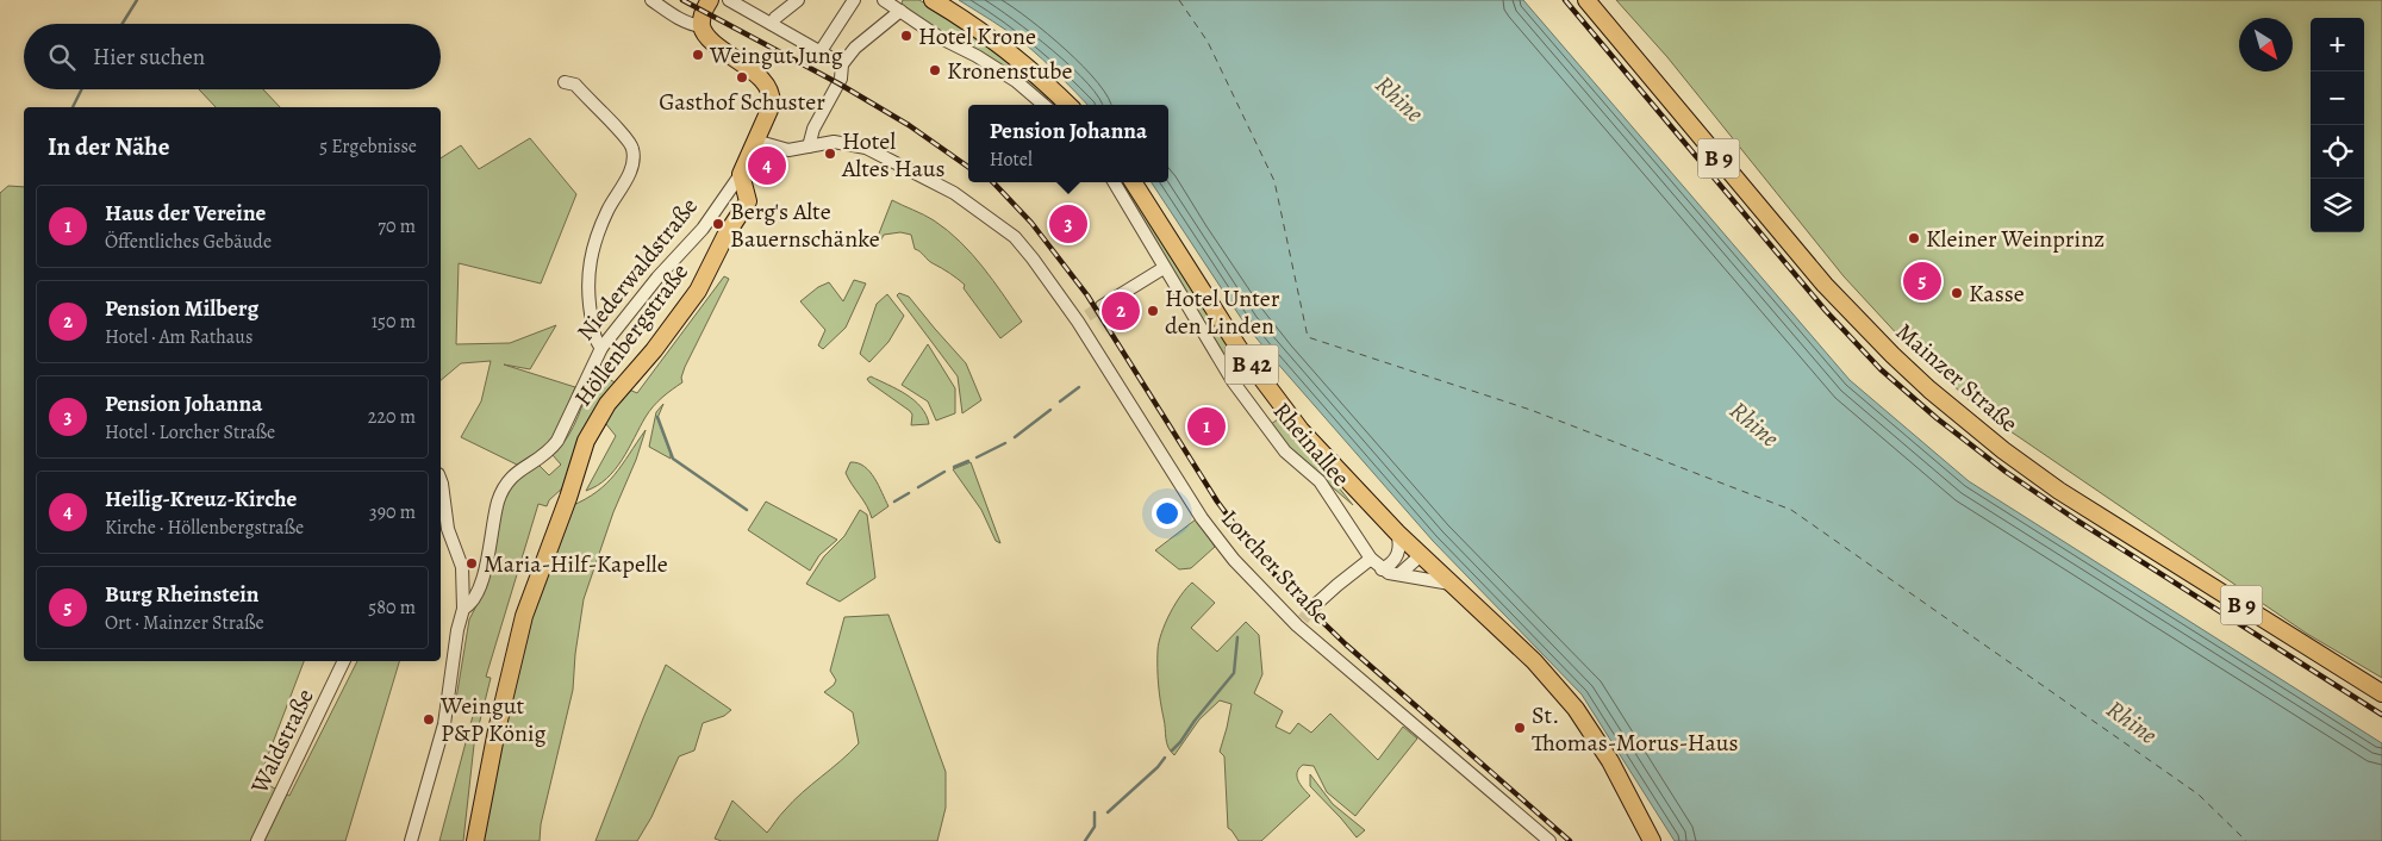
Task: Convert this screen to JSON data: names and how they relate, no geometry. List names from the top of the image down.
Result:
{
  "streets": {
    "main road": [
      "B 9",
      "Höllenbergstraße",
      "B 42",
      "Mainzer Straße"
    ],
    "street": [
      "Niederwaldstraße",
      "Rheinallee",
      "Lorcher Straße",
      "Waldstraße"
    ]
  },
  "crossings": [
    ["Niederwaldstraße", "Höllenbergstraße"]
  ],
  "water": ["Rhine"],
  "places": [
    "Hotel Krone",
    "Weingut Jung",
    "Kronenstube",
    "Gasthof Schuster",
    "Hotel Altes Haus",
    "Berg's Alte Bauernschänke",
    "Kleiner Weinprinz",
    "Kasse",
    "Hotel Unter den Linden",
    "Maria-Hilf-Kapelle",
    "Weingut P&P König",
    "St. Thomas-Morus-Haus"
  ],
  "north": "bottom right",
  "page": {
    "map_buttons": ["+", "−"],
    "search": "Hier suchen",
    "popup": ["Pension Johanna", "Hotel"],
    "heading": ["In der Nähe", "5 Ergebnisse"],
    "pins": [
      "4",
      "3",
      "5",
      "2",
      "1"
    ],
    "list": [
      {
        "mark": "1",
        "name": "Haus der Vereine",
        "note": "Öffentliches Gebäude",
        "value": "70 m"
      },
      {
        "mark": "2",
        "name": "Pension Milberg",
        "note": "Hotel · Am Rathaus",
        "value": "150 m"
      },
      {
        "mark": "3",
        "name": "Pension Johanna",
        "note": "Hotel · Lorcher Straße",
        "value": "220 m"
      },
      {
        "mark": "4",
        "name": "Heilig-Kreuz-Kirche",
        "note": "Kirche · Höllenbergstraße",
        "value": "390 m"
      },
      {
        "mark": "5",
        "name": "Burg Rheinstein",
        "note": "Ort · Mainzer Straße",
        "value": "580 m"
      }
    ]
  }
}
